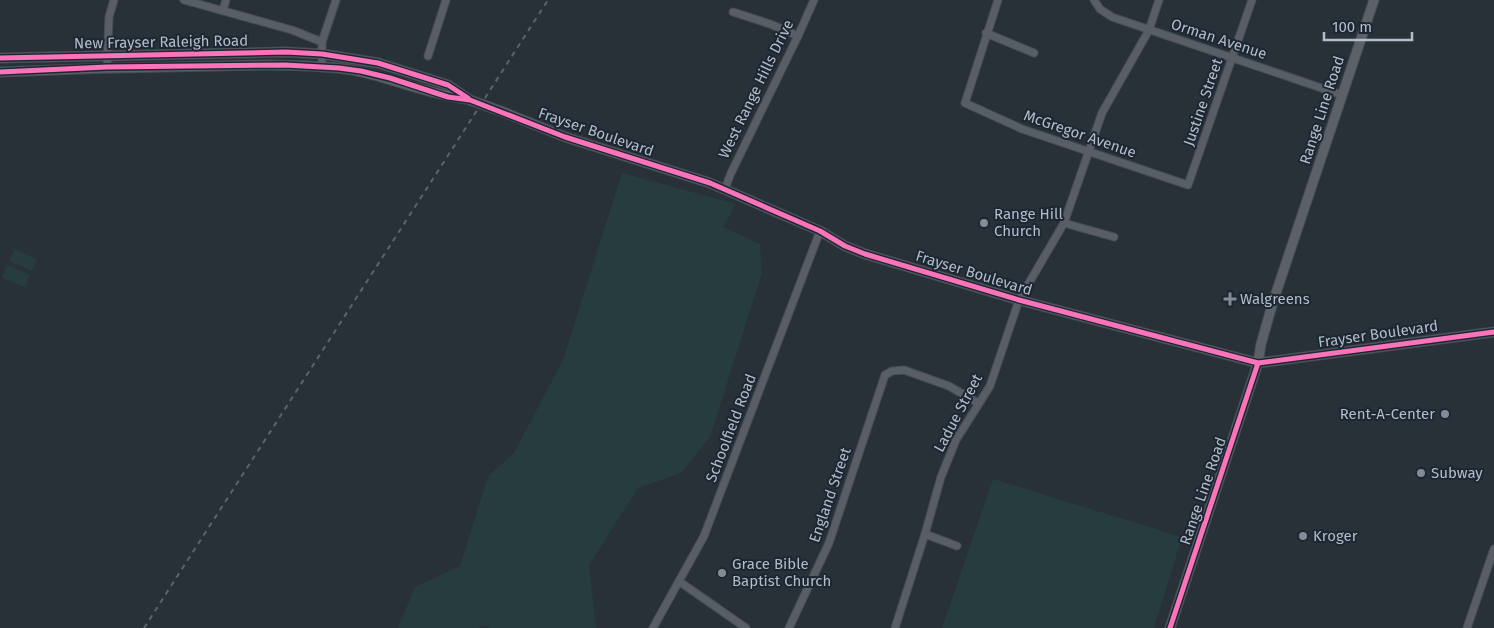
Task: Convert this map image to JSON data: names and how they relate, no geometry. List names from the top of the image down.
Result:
{
  "streets": {
    "main road": ["New Frayser Raleigh Road", "Range Line Road", "Frayser Boulevard"],
    "street": [
      "Orman Avenue",
      "West Range Hills Drive",
      "Justine Street",
      "McGregor Avenue",
      "Ladue Street",
      "Schoolfield Road",
      "England Street"
    ]
  },
  "crossings": [
    ["Orman Avenue", "Justine Street"],
    ["Orman Avenue", "Range Line Road"],
    ["Orman Avenue", "Ladue Street"],
    ["New Frayser Raleigh Road", "Frayser Boulevard"],
    ["West Range Hills Drive", "Frayser Boulevard"],
    ["Justine Street", "McGregor Avenue"],
    ["Range Line Road", "Frayser Boulevard"],
    ["Frayser Boulevard", "Ladue Street"],
    ["Frayser Boulevard", "Schoolfield Road"],
    ["McGregor Avenue", "Ladue Street"],
    ["Ladue Street", "England Street"]
  ],
  "places": {
    "other": [
      "Range Hill Church",
      "Rent-A-Center",
      "Subway",
      "Kroger",
      "Grace Bible Baptist Church"
    ],
    "health": ["Walgreens"]
  },
  "scale_bar": "100 m"
}
